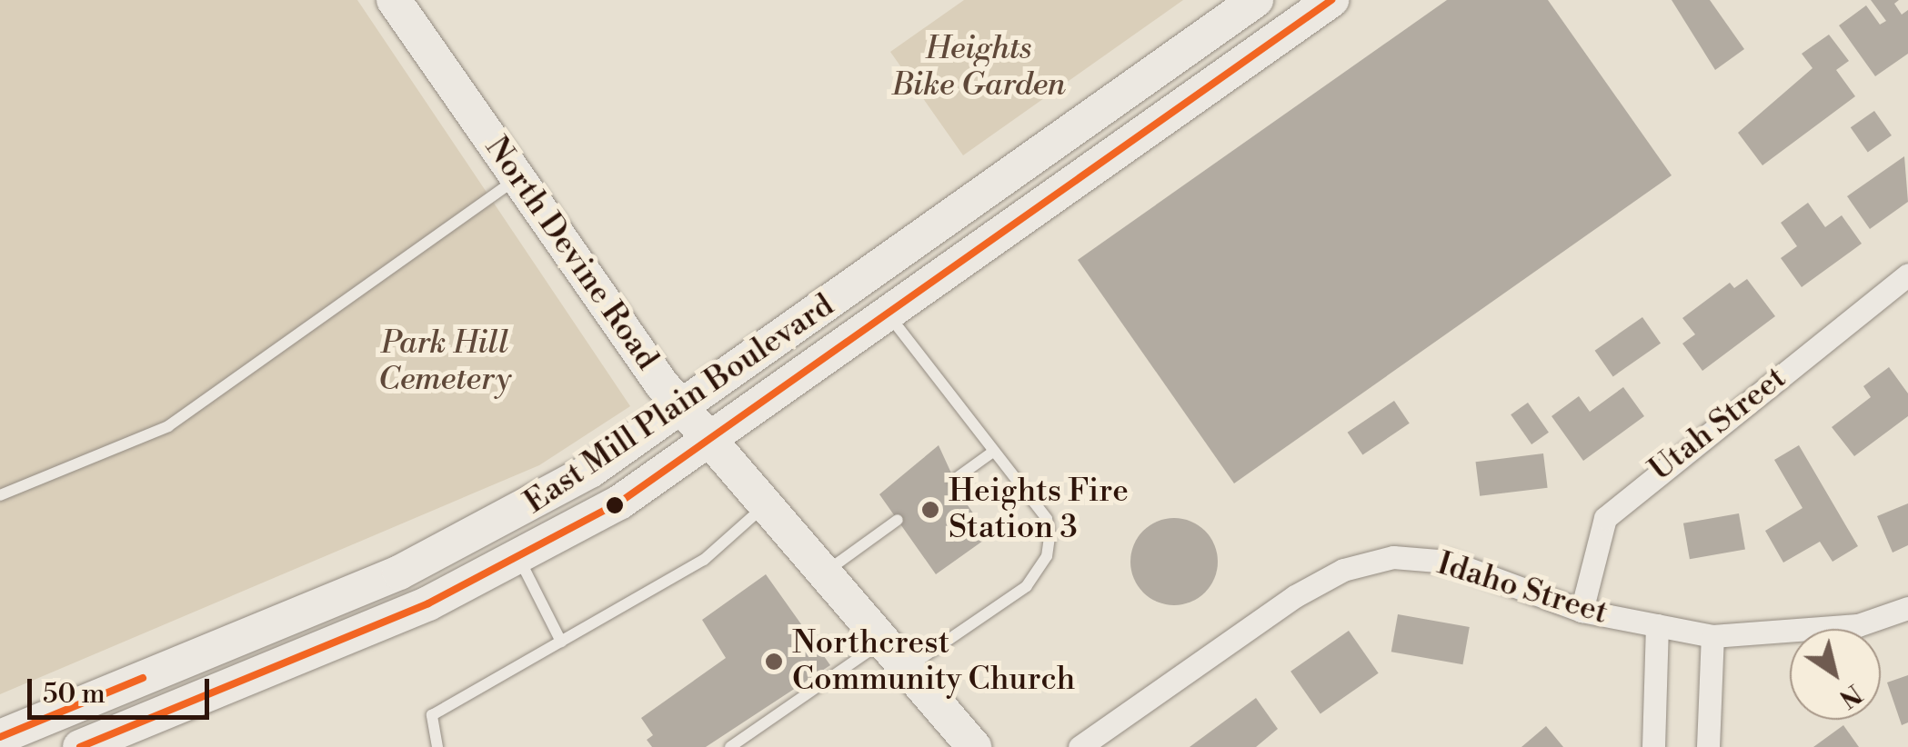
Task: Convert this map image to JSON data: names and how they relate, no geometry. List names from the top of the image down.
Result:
{
  "streets": {
    "main road": ["North Devine Road", "East Mill Plain Boulevard"],
    "street": ["Utah Street", "Idaho Street"]
  },
  "crossings": [
    ["North Devine Road", "East Mill Plain Boulevard"],
    ["Utah Street", "Idaho Street"]
  ],
  "parks": ["Heights Bike Garden", "Park Hill Cemetery"],
  "places": ["Heights Fire Station 3", "Northcrest Community Church"],
  "scale_bar": "50 m",
  "north": "bottom right"
}
